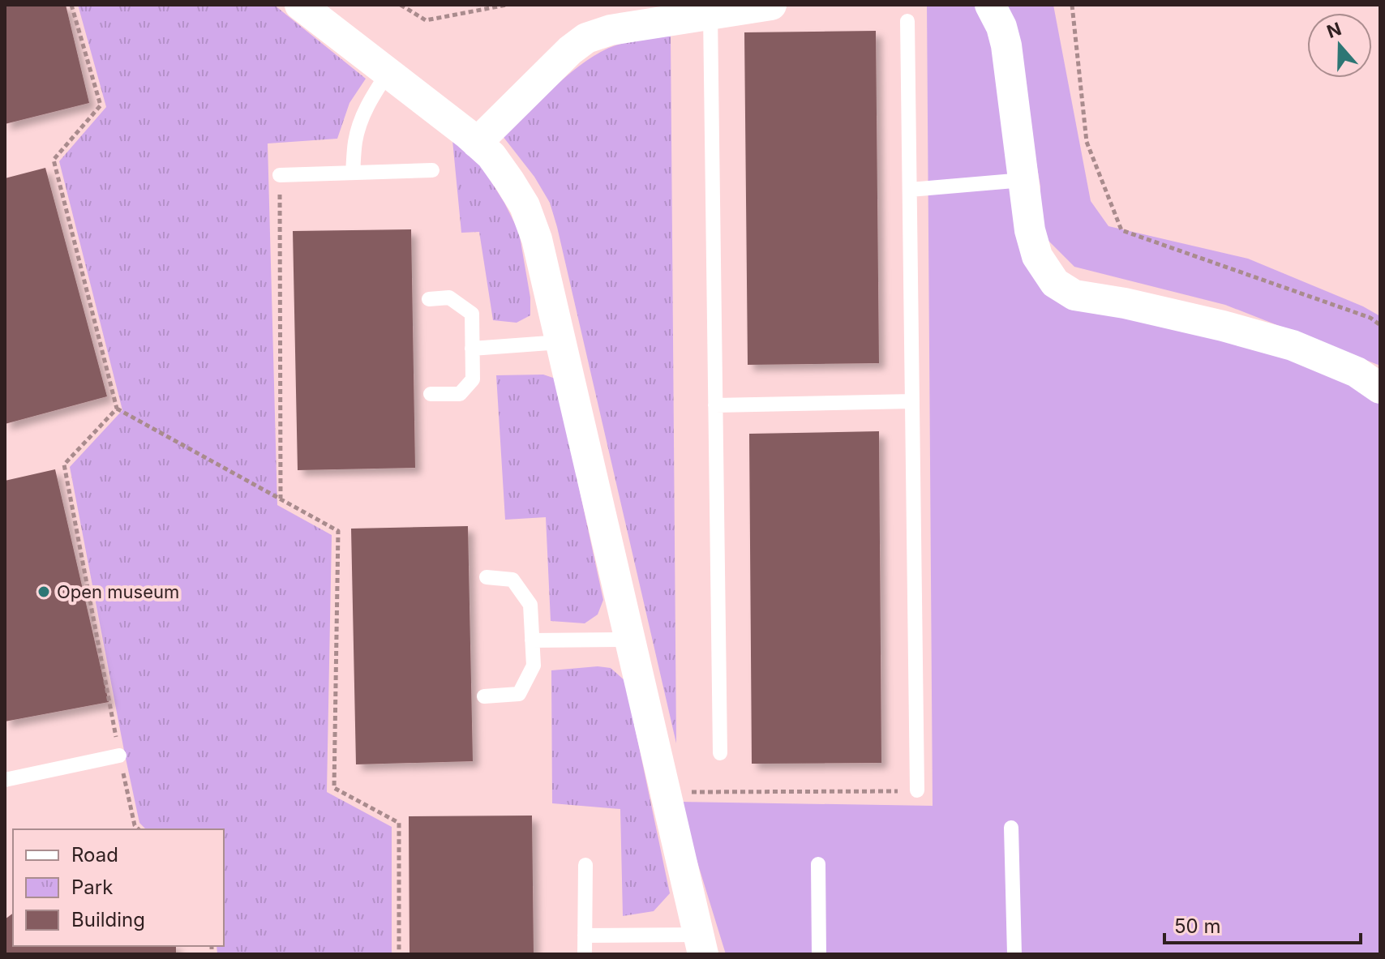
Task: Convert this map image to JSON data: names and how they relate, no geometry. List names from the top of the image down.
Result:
{
  "places": ["Open museum"],
  "legend": ["Road", "Park", "Building"],
  "scale_bar": "50 m",
  "north": "top"
}
